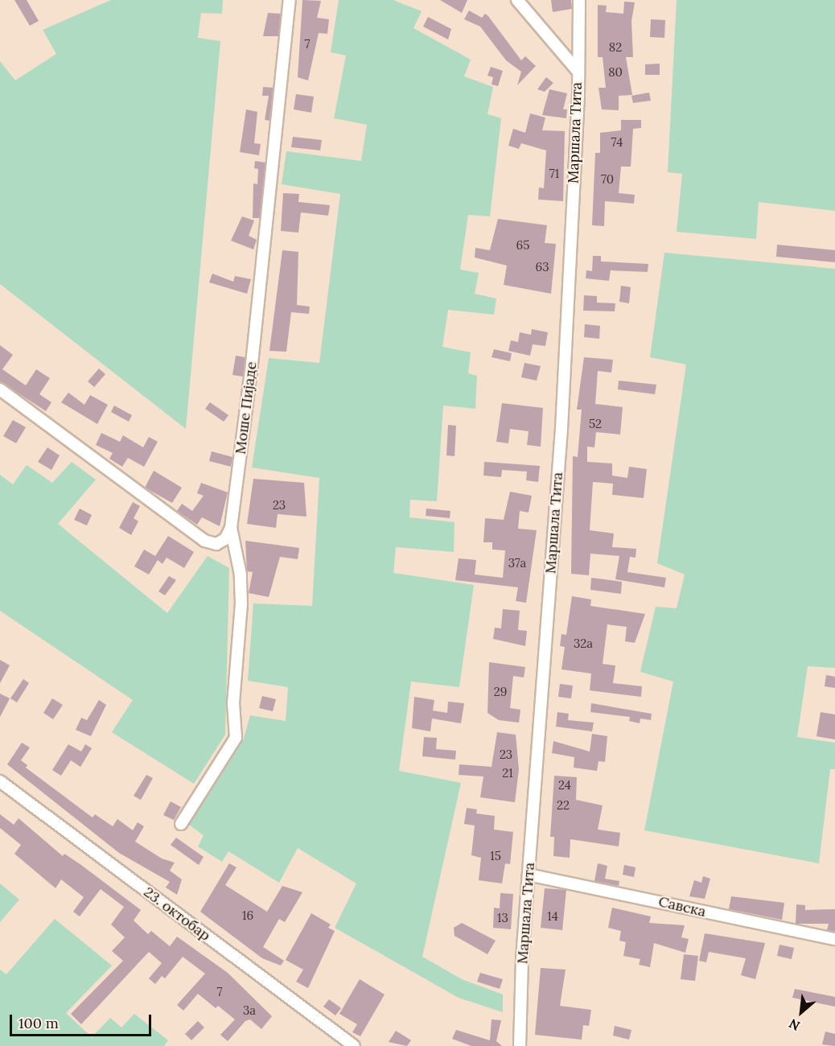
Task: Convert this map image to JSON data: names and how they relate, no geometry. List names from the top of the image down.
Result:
{
  "streets": {
    "street": [
      "Маршала Тита",
      "Моше Пијаде",
      "Савска",
      "23. октобар"
    ]
  },
  "crossings": [
    ["Маршала Тита", "Савска"]
  ],
  "house_numbers": [
    "7",
    "82",
    "80",
    "74",
    "71",
    "70",
    "65",
    "63",
    "52",
    "23",
    "37a",
    "32a",
    "29",
    "23",
    "21",
    "24",
    "22",
    "15",
    "16",
    "14",
    "13",
    "7",
    "3a"
  ],
  "scale_bar": "100 m",
  "north": "bottom left"
}
